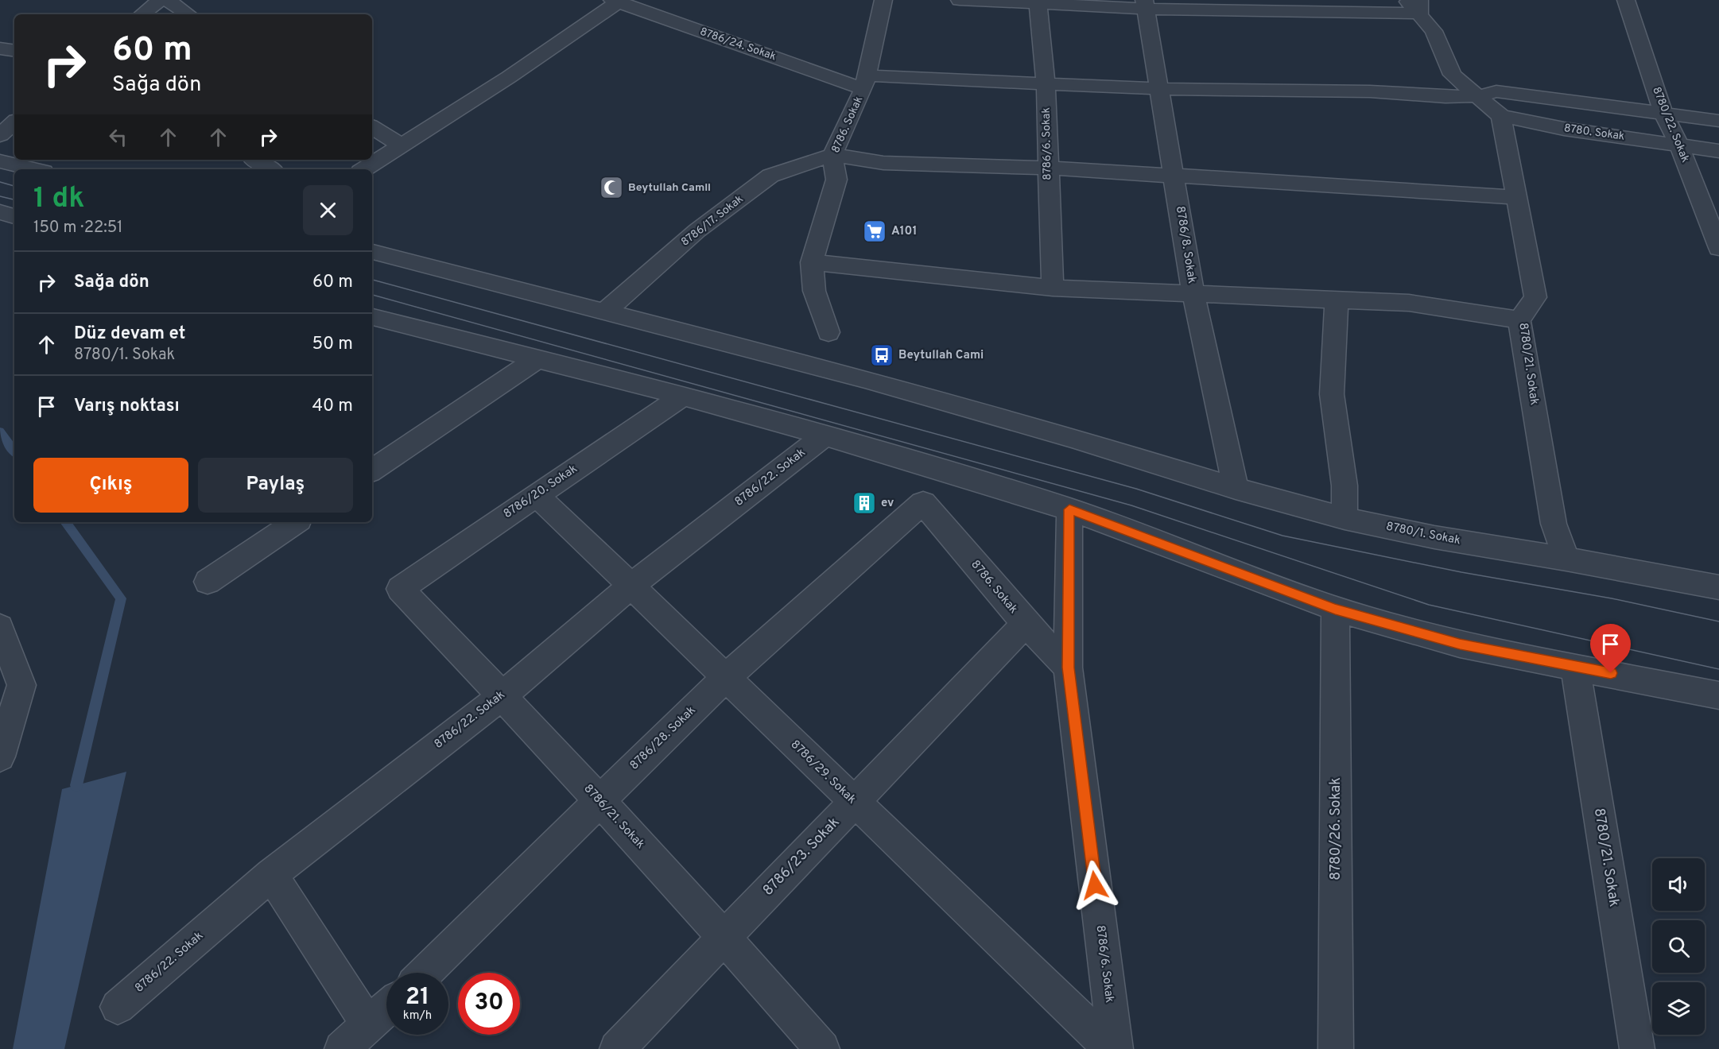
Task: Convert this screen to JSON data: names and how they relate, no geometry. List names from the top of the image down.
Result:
{
  "streets": {
    "street": [
      "8786/24. Sokak",
      "8786. Sokak",
      "8780/22. Sokak",
      "8780. Sokak",
      "8786/6. Sokak",
      "8786/17. Sokak",
      "8786/8. Sokak",
      "8780/21. Sokak",
      "8786/22. Sokak",
      "8786/20. Sokak",
      "8780/1. Sokak",
      "8786/28. Sokak",
      "8786/29. Sokak",
      "8786/21. Sokak",
      "8780/26. Sokak",
      "8786/23. Sokak"
    ]
  },
  "crossings": [
    ["8786/24. Sokak", "8786. Sokak"],
    ["8786/24. Sokak", "8780. Sokak"],
    ["8786/24. Sokak", "8786/6. Sokak"],
    ["8786/24. Sokak", "8786/8. Sokak"],
    ["8786. Sokak", "8786/6. Sokak"],
    ["8786. Sokak", "8786/17. Sokak"],
    ["8786. Sokak", "8786/28. Sokak"],
    ["8786. Sokak", "8786/23. Sokak"],
    ["8780/22. Sokak", "8780. Sokak"],
    ["8780. Sokak", "8780/21. Sokak"],
    ["8786/17. Sokak", "8780/1. Sokak"],
    ["8786/8. Sokak", "8780/1. Sokak"],
    ["8780/21. Sokak", "8780/1. Sokak"],
    ["8786/22. Sokak", "8786/29. Sokak"],
    ["8786/22. Sokak", "8786/21. Sokak"],
    ["8786/20. Sokak", "8786/29. Sokak"],
    ["8786/20. Sokak", "8786/21. Sokak"],
    ["8786/28. Sokak", "8786/29. Sokak"],
    ["8786/28. Sokak", "8786/21. Sokak"],
    ["8786/29. Sokak", "8786/23. Sokak"],
    ["8786/21. Sokak", "8786/23. Sokak"]
  ],
  "places": {
    "mosque": ["Beytullah Camii"],
    "supermarket": ["A101"],
    "bus stop": ["Beytullah Cami"],
    "building": ["ev"]
  },
  "page": {
    "turn": ["60 m", "Sağa dön"],
    "heading": ["1 dk", "150 m · 22:51"],
    "list": [
      {
        "name": "Sağa dön",
        "value": "60 m"
      },
      {
        "name": "Düz devam et",
        "note": "8780/1. Sokak",
        "value": "50 m"
      },
      {
        "name": "Varış noktası",
        "value": "40 m"
      }
    ],
    "buttons": ["Çıkış", "Paylaş"],
    "speed": "21 km/h",
    "limit": "30"
  }
}
